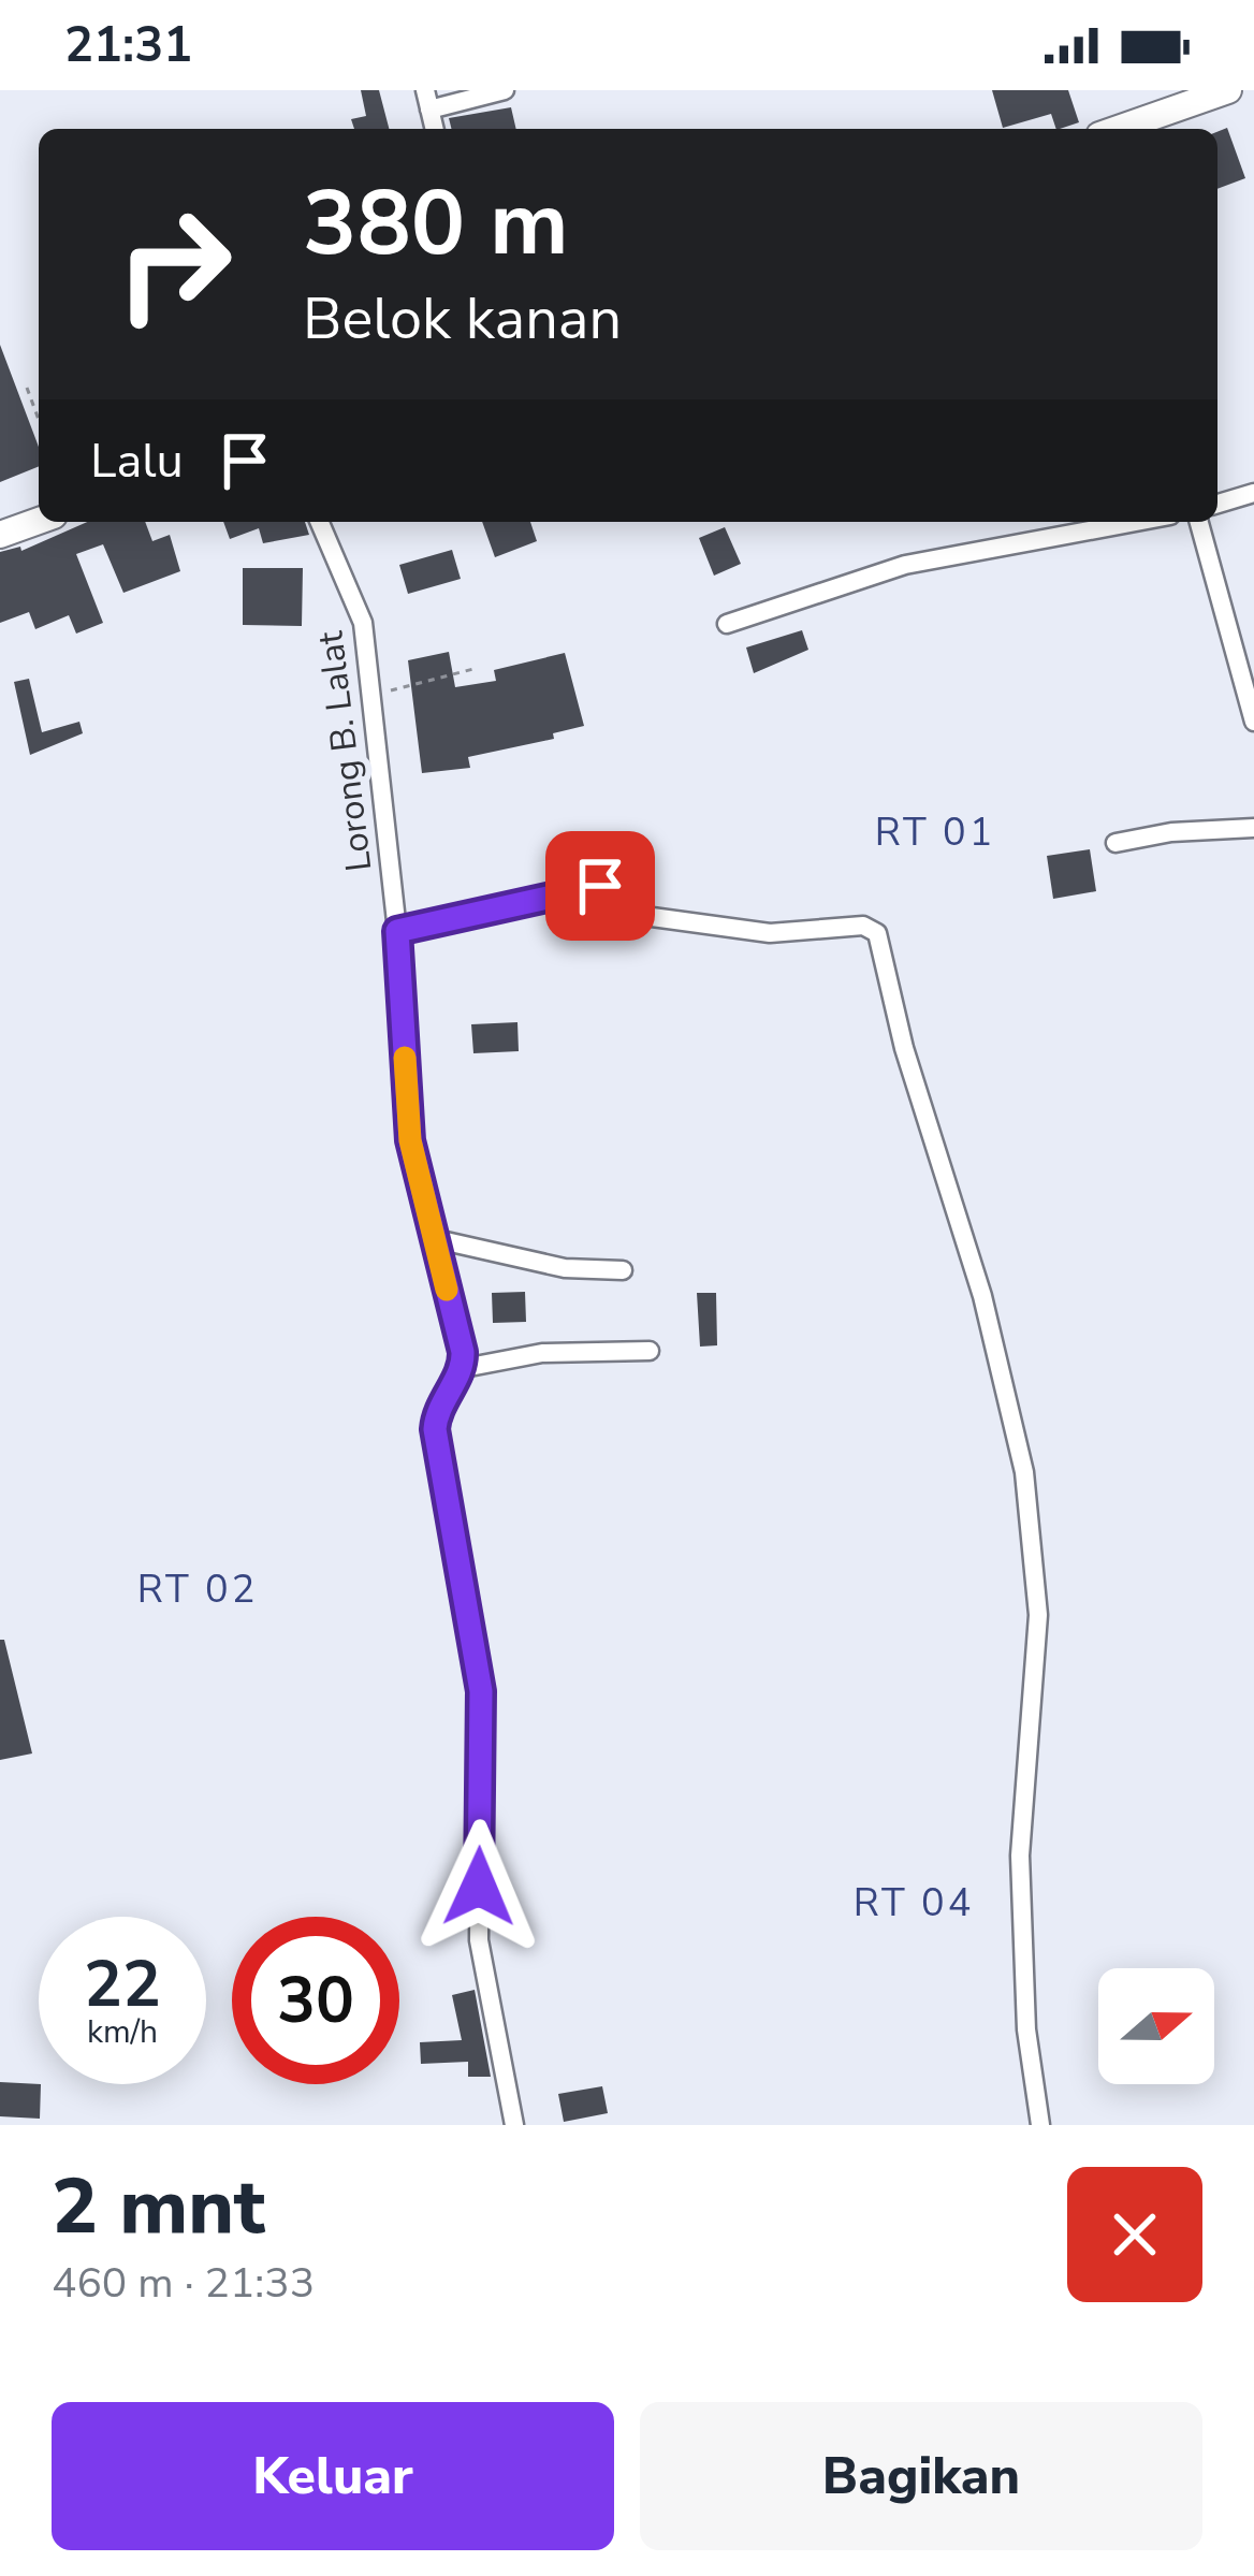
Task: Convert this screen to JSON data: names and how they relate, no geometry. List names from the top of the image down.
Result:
{
  "streets": {
    "street": ["Lorong B. Lalat"]
  },
  "districts": ["RT 01", "RT 02", "RT 04"],
  "north": "right",
  "page": {
    "status": "21:31",
    "turn": ["380 m", "Belok kanan"],
    "then": "Lalu",
    "speed": "22 km/h",
    "limit": "30",
    "heading": ["2 mnt", "460 m · 21:33"],
    "buttons": ["Keluar", "Bagikan"]
  }
}
